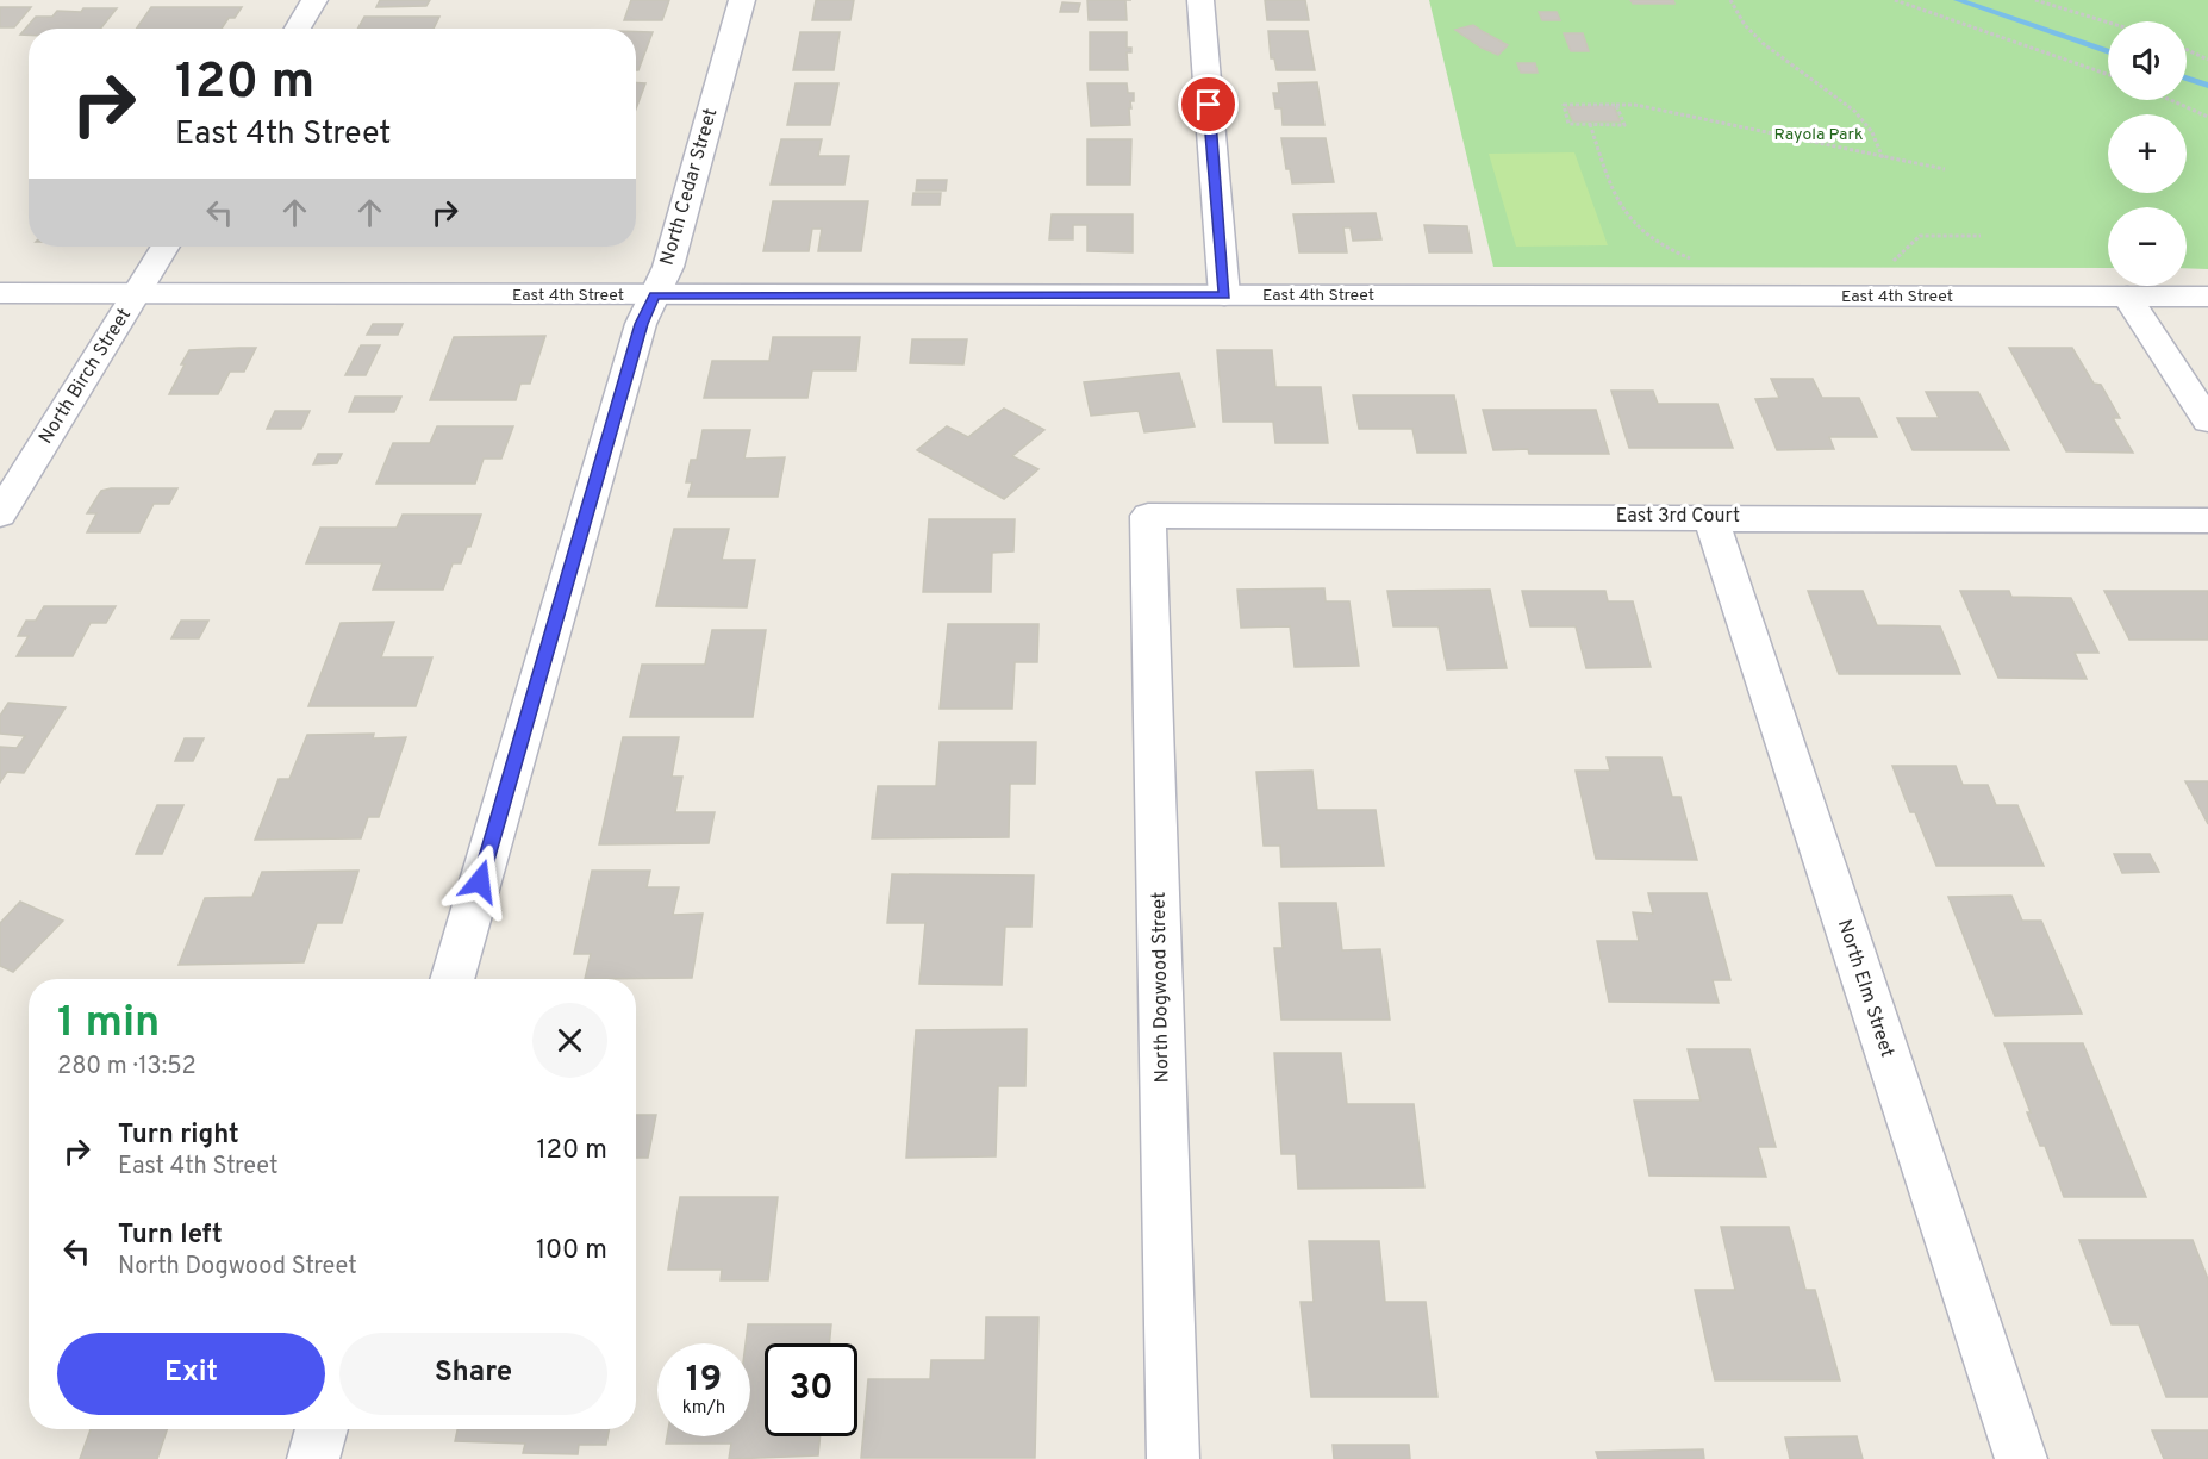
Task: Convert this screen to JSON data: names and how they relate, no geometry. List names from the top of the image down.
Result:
{
  "streets": {
    "street": [
      "North Cedar Street",
      "East 4th Street",
      "North Birch Street",
      "East 3rd Court",
      "North Dogwood Street",
      "North Elm Street"
    ]
  },
  "crossings": [
    ["North Cedar Street", "East 4th Street"],
    ["East 4th Street", "North Birch Street"],
    ["East 3rd Court", "North Dogwood Street"],
    ["East 3rd Court", "North Elm Street"]
  ],
  "parks": ["Rayola Park"],
  "page": {
    "map_buttons": ["+", "−"],
    "turn": ["120 m", "East 4th Street"],
    "heading": ["1 min", "280 m · 13:52"],
    "list": [
      {
        "name": "Turn right",
        "note": "East 4th Street",
        "value": "120 m"
      },
      {
        "name": "Turn left",
        "note": "North Dogwood Street",
        "value": "100 m"
      }
    ],
    "buttons": ["Exit", "Share"],
    "speed": "19 km/h",
    "limit": "30"
  }
}
